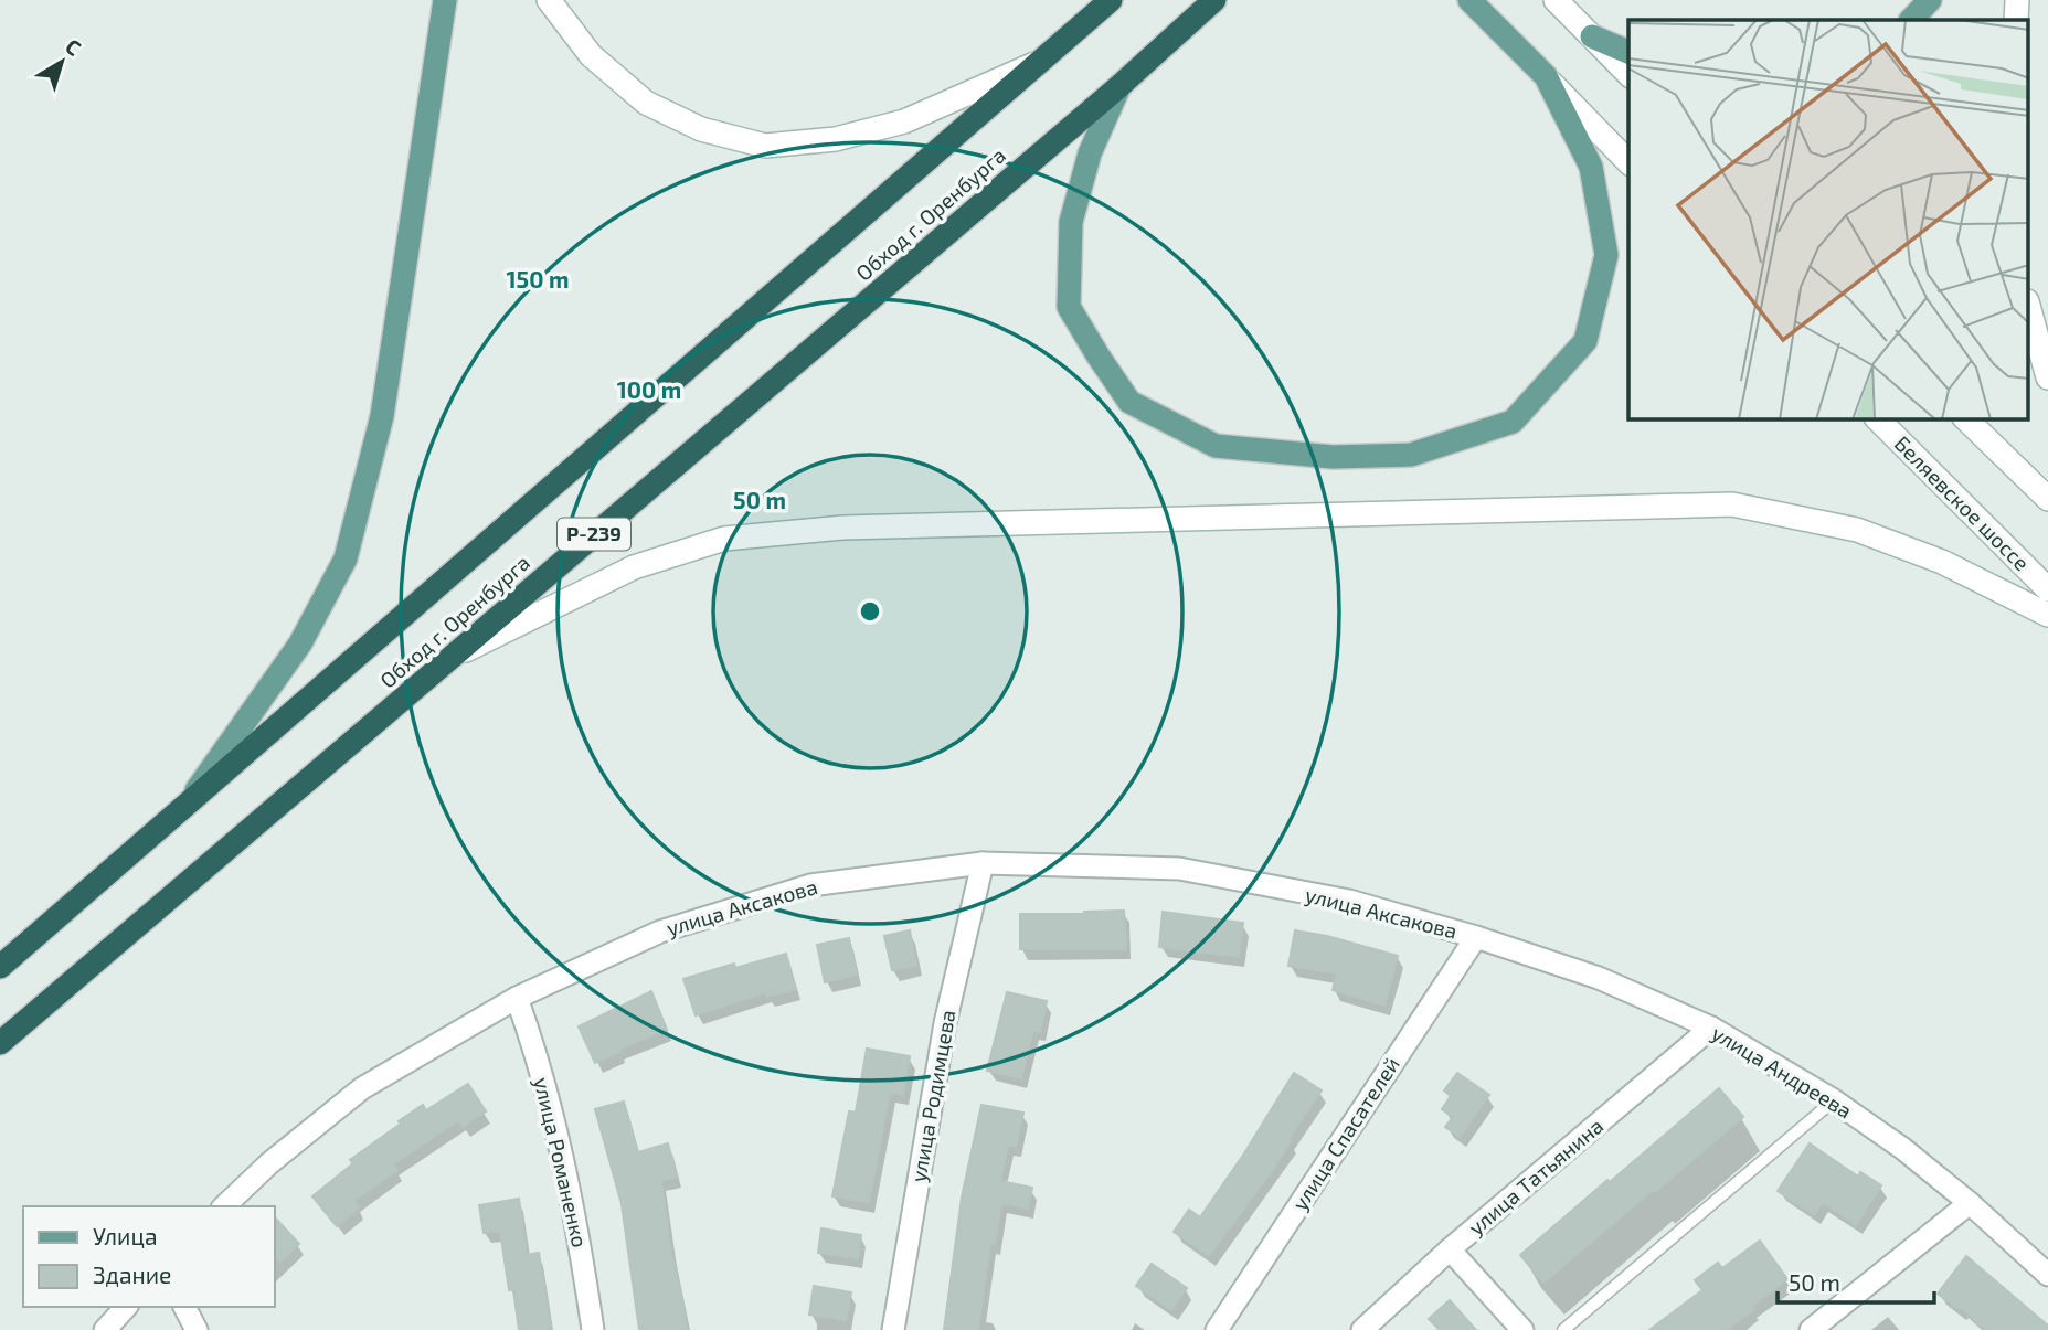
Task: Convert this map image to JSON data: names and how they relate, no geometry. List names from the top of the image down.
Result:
{
  "streets": {
    "highway": ["Обход г. Оренбурга", "Р-239"],
    "main road": ["Беляевское шоссе"],
    "street": [
      "улица Аксакова",
      "улица Андреева",
      "улица Родимцева",
      "улица Спасателей",
      "улица Романенко",
      "улица Татьянина"
    ]
  },
  "crossings": [
    ["улица Аксакова", "улица Андреева"],
    ["улица Аксакова", "улица Родимцева"],
    ["улица Аксакова", "улица Спасателей"],
    ["улица Аксакова", "улица Романенко"],
    ["улица Андреева", "улица Спасателей"],
    ["улица Андреева", "улица Татьянина"]
  ],
  "legend": ["Улица", "Здание"],
  "scale_bar": "50 m",
  "north": "top right",
  "rings": ["150 m", "100 m", "50 m"]
}
